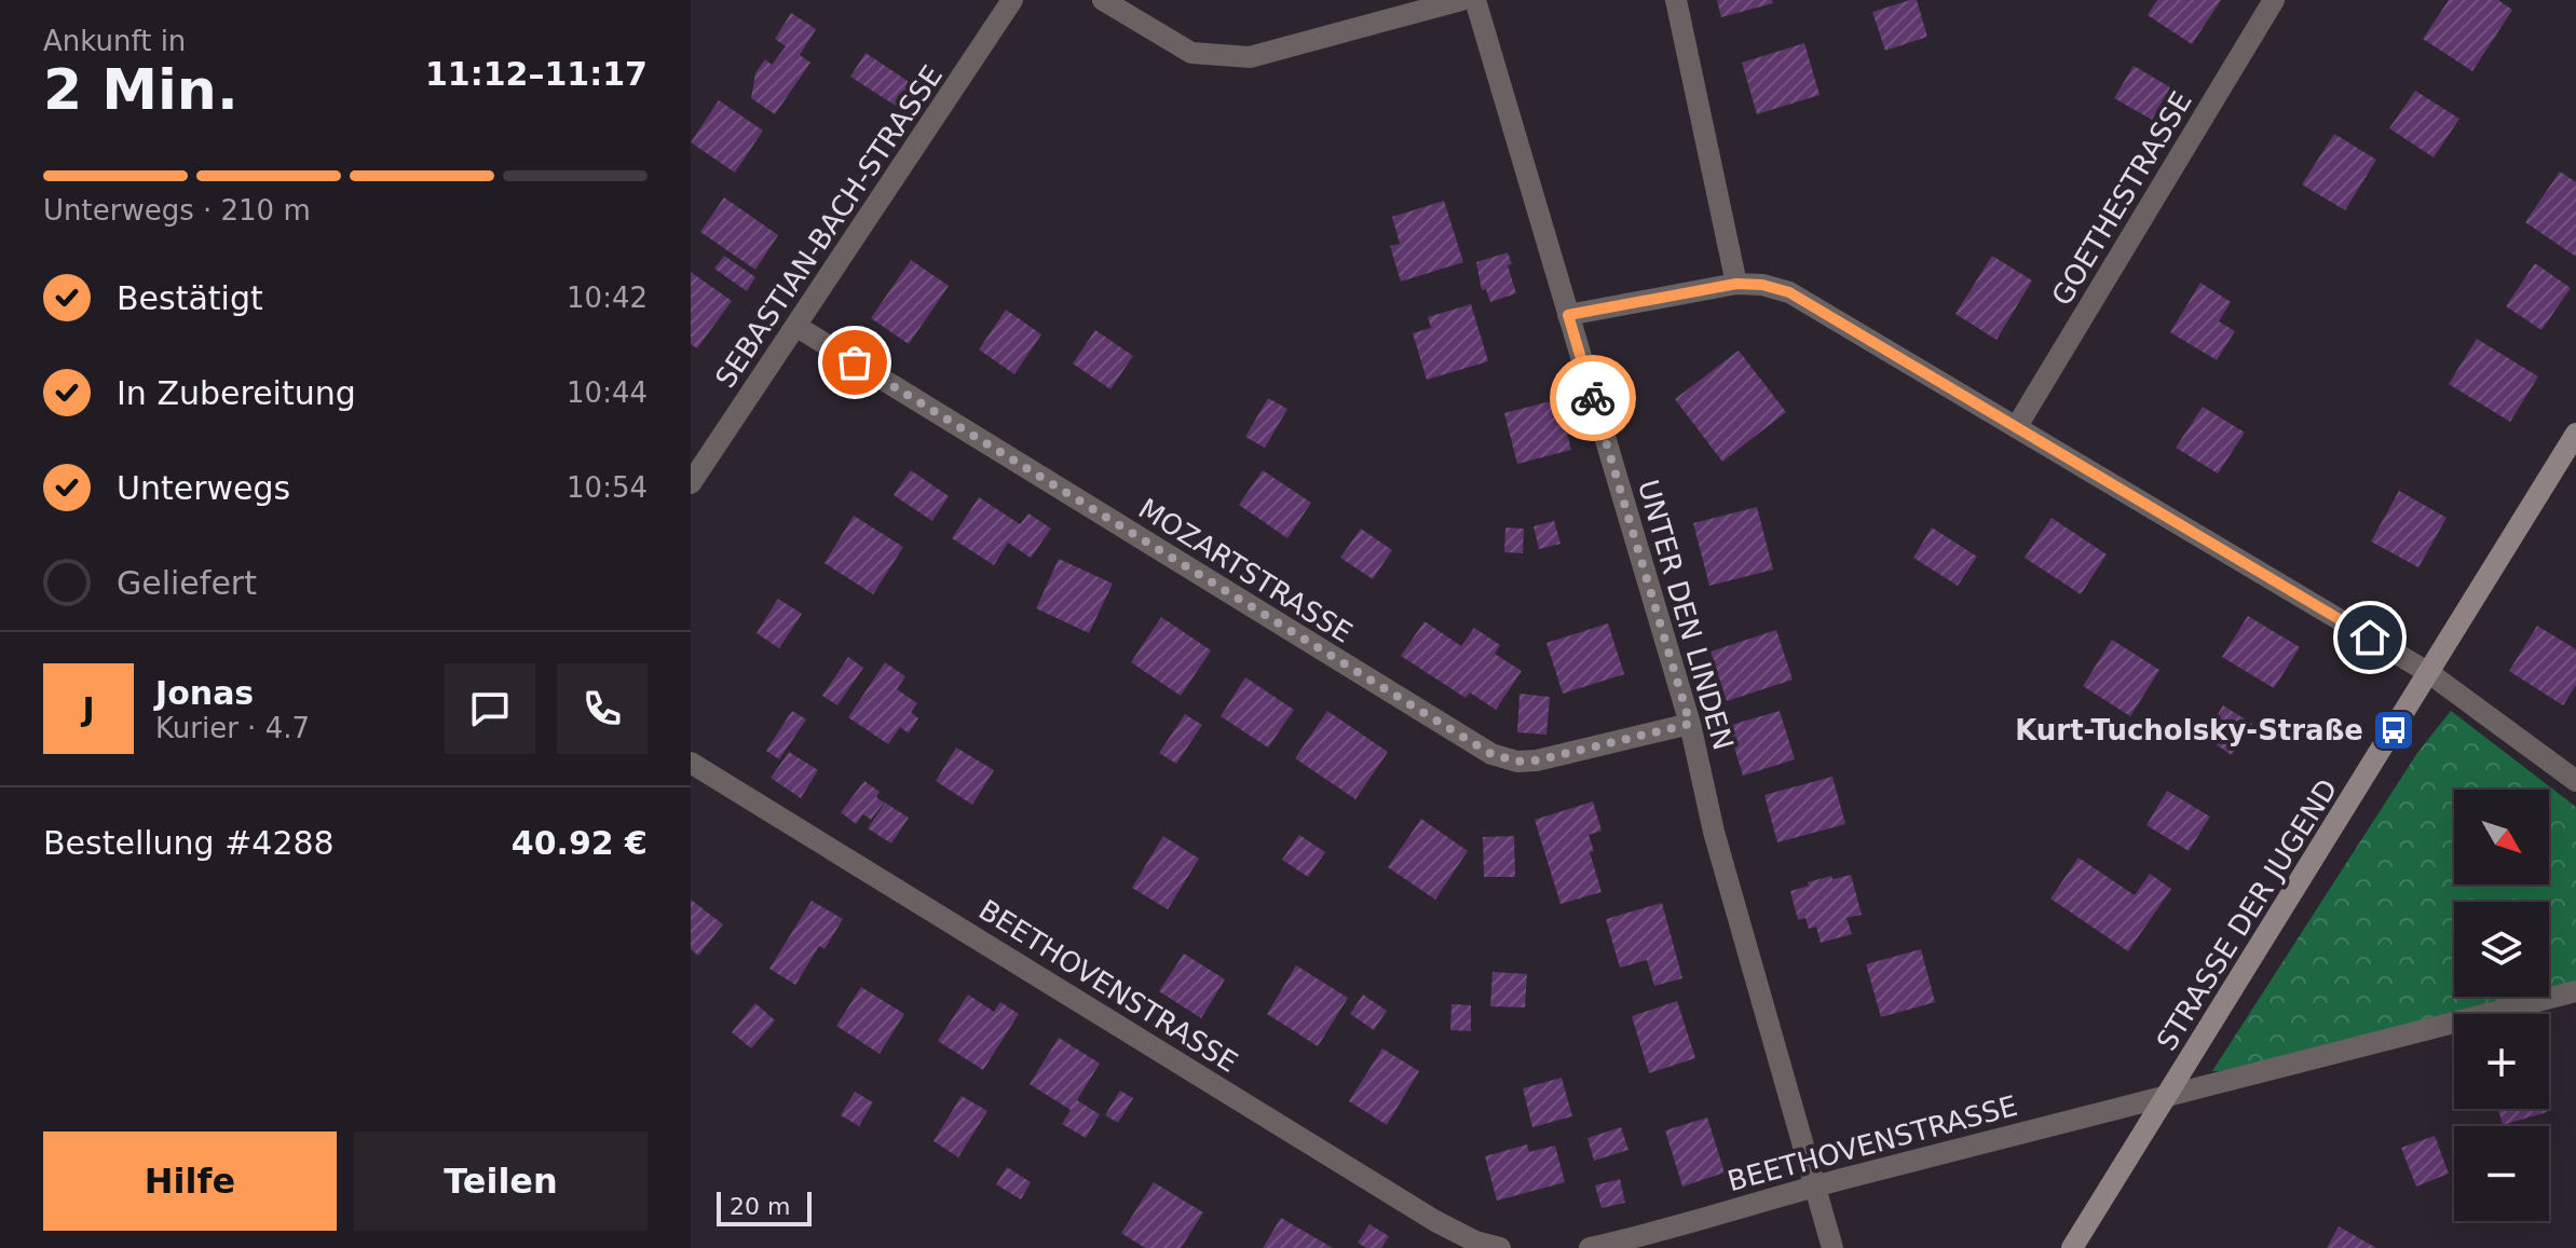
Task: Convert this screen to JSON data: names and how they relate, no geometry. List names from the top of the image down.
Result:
{
  "streets": {
    "street": [
      "GOETHESTRASSE",
      "SEBASTIAN-BACH-STRASSE",
      "MOZARTSTRASSE",
      "UNTER DEN LINDEN",
      "STRASSE DER JUGEND",
      "BEETHOVENSTRASSE"
    ]
  },
  "crossings": [
    ["SEBASTIAN-BACH-STRASSE", "MOZARTSTRASSE"],
    ["MOZARTSTRASSE", "UNTER DEN LINDEN"],
    ["UNTER DEN LINDEN", "BEETHOVENSTRASSE"],
    ["STRASSE DER JUGEND", "BEETHOVENSTRASSE"]
  ],
  "places": {
    "bus stop": ["Kurt-Tucholsky-Straße"]
  },
  "scale_bar": "20 m",
  "north": "bottom right",
  "page": {
    "heading": ["2 Min.", "Ankunft in", "11:12–11:17"],
    "panel": [
      "Jonas",
      "Kurier · 4.7",
      "Bestellung #4288",
      "40.92 €"
    ],
    "bar": "Unterwegs · 210 m",
    "list": [
      ["Bestätigt", "10:42"],
      ["In Zubereitung", "10:44"],
      ["Unterwegs", "10:54"],
      "Geliefert"
    ],
    "round": "J",
    "map_buttons": ["+", "−"],
    "buttons": ["Hilfe", "Teilen"],
    "scale": "20 m"
  }
}
